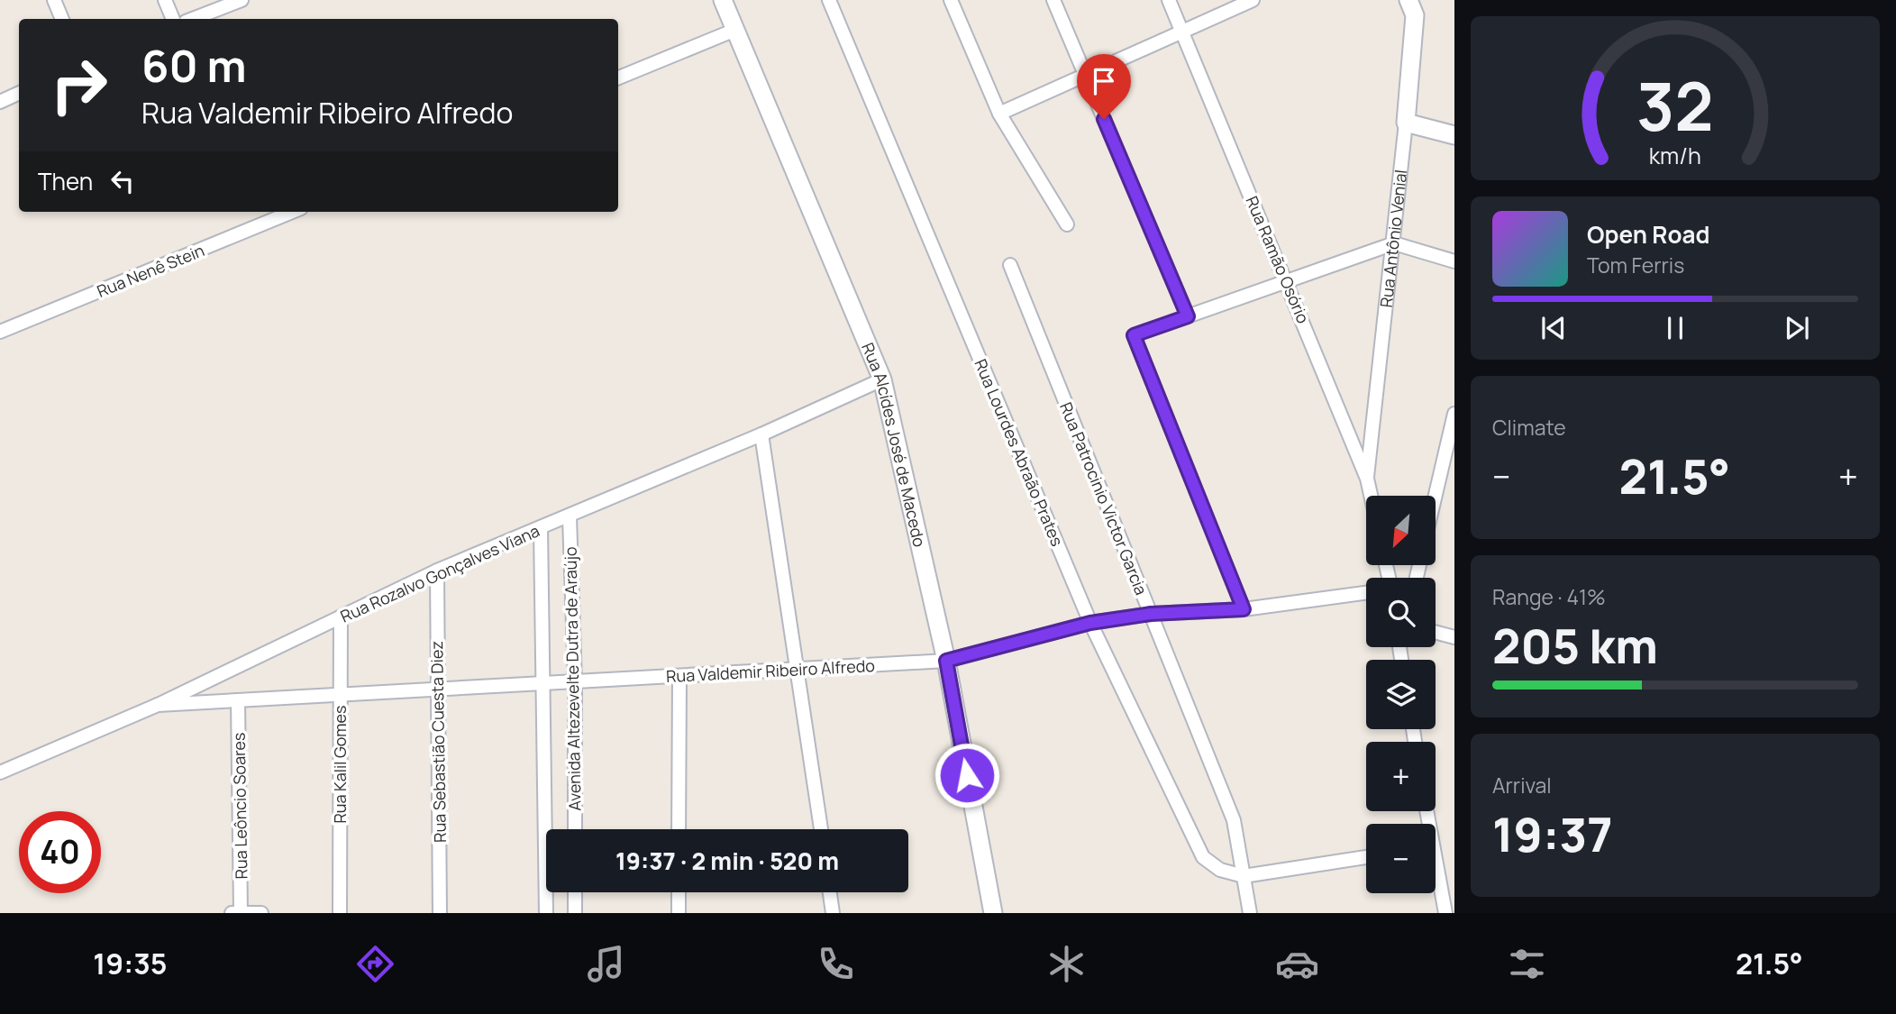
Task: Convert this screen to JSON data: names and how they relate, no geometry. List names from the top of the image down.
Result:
{
  "streets": {
    "street": [
      "Rua Antônio Venial",
      "Rua Ramão Osório",
      "Rua Nenê Stein",
      "Rua Alcídes José de Macedo",
      "Rua Lourdes Abraão Prates",
      "Rua Patrocinio Victor Garcia",
      "Rua Rozalvo Gonçalves Viana",
      "Rua Valdemir Ribeiro Alfredo",
      "Avenida Altezevelte Dutra de Araújo",
      "Rua Sebastião Cuesta Diez",
      "Rua Kalil Gomes",
      "Rua Leôncio Soares"
    ]
  },
  "crossings": [
    ["Rua Antônio Venial", "Rua Ramão Osório"],
    ["Rua Alcídes José de Macedo", "Rua Rozalvo Gonçalves Viana"],
    ["Rua Alcídes José de Macedo", "Rua Valdemir Ribeiro Alfredo"],
    ["Rua Lourdes Abraão Prates", "Rua Patrocinio Victor Garcia"],
    ["Rua Lourdes Abraão Prates", "Rua Valdemir Ribeiro Alfredo"],
    ["Rua Patrocinio Victor Garcia", "Rua Valdemir Ribeiro Alfredo"],
    ["Rua Rozalvo Gonçalves Viana", "Rua Valdemir Ribeiro Alfredo"],
    ["Rua Rozalvo Gonçalves Viana", "Avenida Altezevelte Dutra de Araújo"],
    ["Rua Rozalvo Gonçalves Viana", "Rua Sebastião Cuesta Diez"],
    ["Rua Rozalvo Gonçalves Viana", "Rua Kalil Gomes"],
    ["Rua Valdemir Ribeiro Alfredo", "Avenida Altezevelte Dutra de Araújo"],
    ["Rua Valdemir Ribeiro Alfredo", "Rua Sebastião Cuesta Diez"],
    ["Rua Valdemir Ribeiro Alfredo", "Rua Kalil Gomes"],
    ["Rua Valdemir Ribeiro Alfredo", "Rua Leôncio Soares"]
  ],
  "north": "bottom left",
  "page": {
    "turn": ["60 m", "Rua Valdemir Ribeiro Alfredo"],
    "then": "Then",
    "song": ["Open Road", "Tom Ferris"],
    "tile": [
      "Climate",
      ["Range · 41%", "205 km"],
      ["Arrival", "19:37"]
    ],
    "heat": ["−", "21.5°", "+"],
    "map_buttons": ["+", "−"],
    "limit": "40",
    "trip": "19:37 · 2 min · 520 m",
    "tabs": ["19:35", "21.5°"],
    "gauge": ["32", "km/h"]
  }
}
